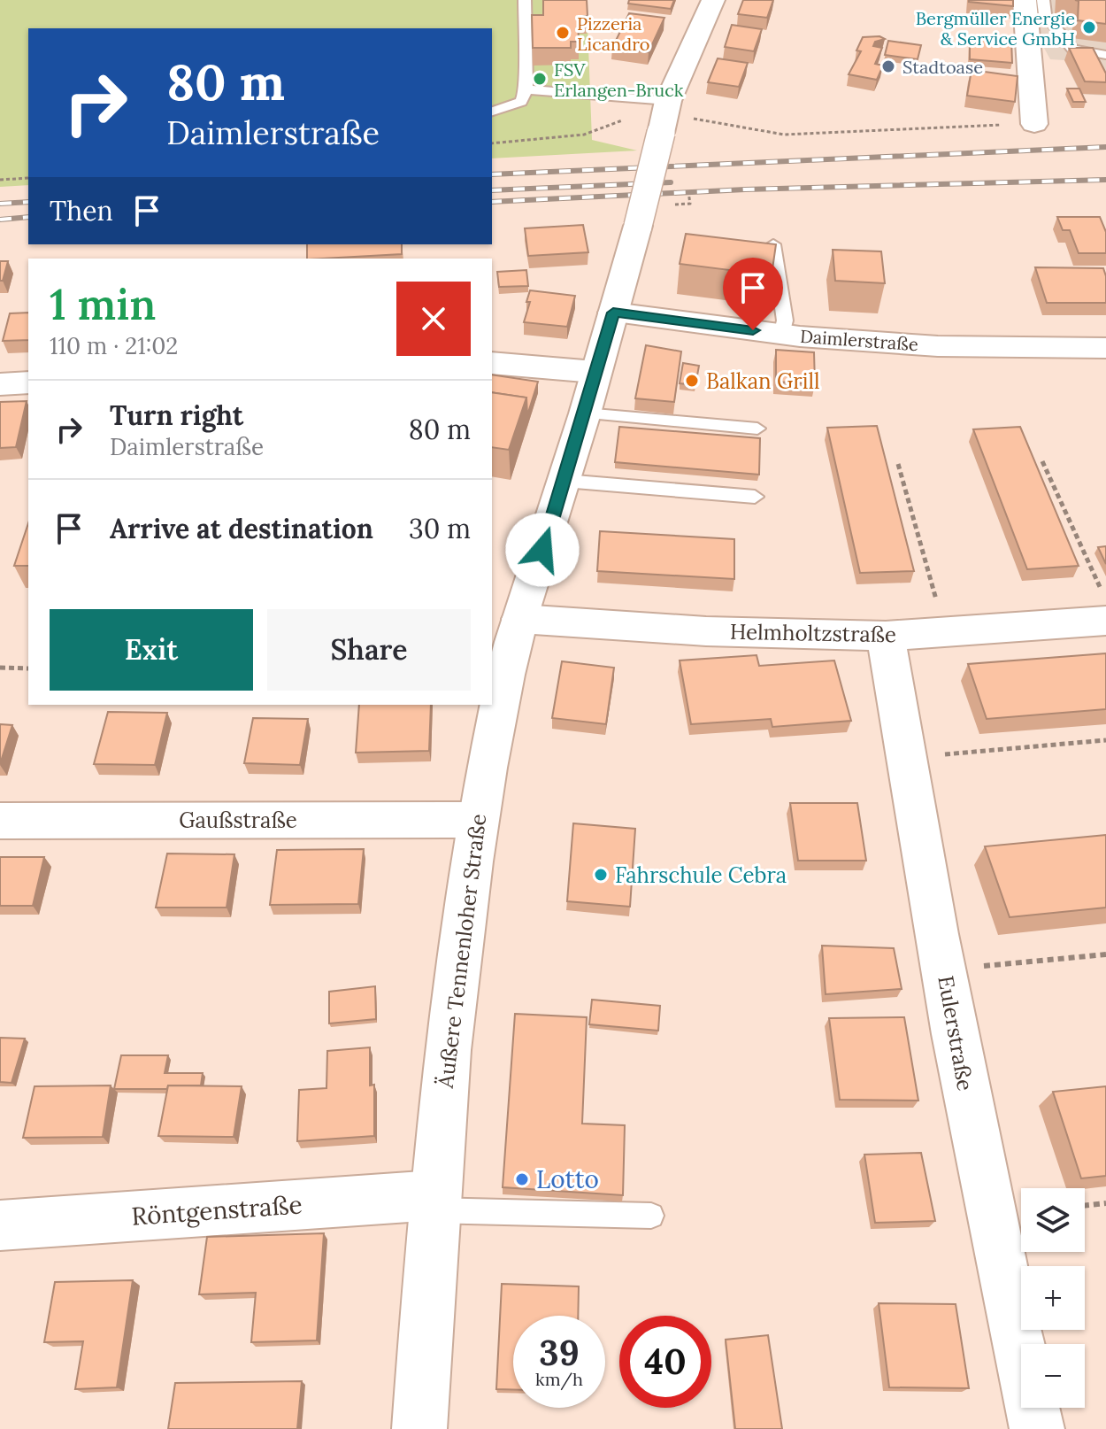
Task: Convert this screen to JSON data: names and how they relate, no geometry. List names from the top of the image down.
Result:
{
  "streets": {
    "street": [
      "Daimlerstraße",
      "Helmholtzstraße",
      "Gaußstraße",
      "Äußere Tennenloher Straße",
      "Eulerstraße",
      "Röntgenstraße"
    ]
  },
  "crossings": [
    ["Daimlerstraße", "Äußere Tennenloher Straße"],
    ["Helmholtzstraße", "Äußere Tennenloher Straße"],
    ["Helmholtzstraße", "Eulerstraße"],
    ["Gaußstraße", "Äußere Tennenloher Straße"],
    ["Äußere Tennenloher Straße", "Röntgenstraße"]
  ],
  "places": [
    "Bergmüller Energie & Service GmbH",
    "Pizzeria Licandro",
    "Stadtoase",
    "FSV Erlangen-Bruck",
    "Balkan Grill",
    "Fahrschule Cebra",
    "Lotto"
  ],
  "page": {
    "turn": ["80 m", "Daimlerstraße"],
    "then": "Then",
    "heading": ["1 min", "110 m · 21:02"],
    "list": [
      {
        "name": "Turn right",
        "note": "Daimlerstraße",
        "value": "80 m"
      },
      {
        "name": "Arrive at destination",
        "value": "30 m"
      }
    ],
    "buttons": ["Exit", "Share"],
    "map_buttons": ["+", "−"],
    "speed": "39 km/h",
    "limit": "40"
  }
}
